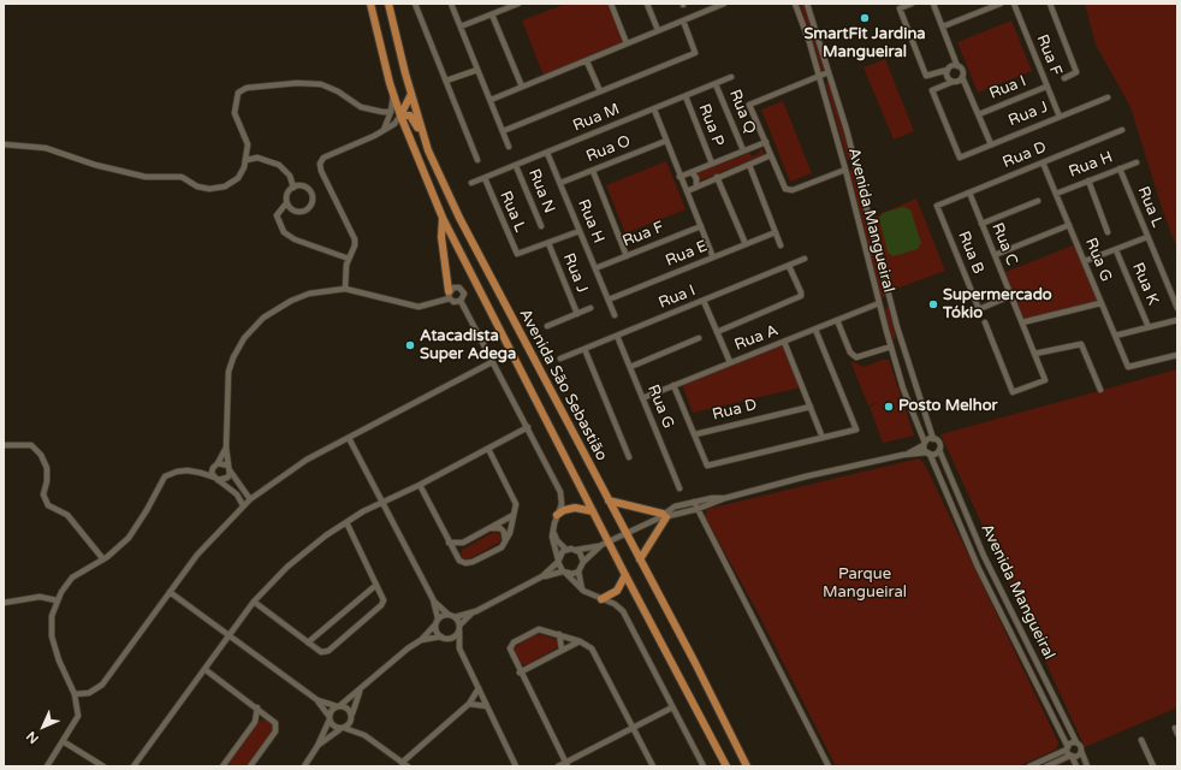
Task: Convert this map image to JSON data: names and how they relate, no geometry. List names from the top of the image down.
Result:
{
  "streets": {
    "main road": ["Avenida São Sebastião"],
    "street": [
      "Rua F",
      "Rua I",
      "Rua Q",
      "Rua J",
      "Rua M",
      "Rua P",
      "Rua O",
      "Rua D",
      "Rua H",
      "Rua N",
      "Rua L",
      "Avenida Mangueiral",
      "Rua C",
      "Rua B",
      "Rua E",
      "Rua G",
      "Rua K",
      "Rua A"
    ]
  },
  "crossings": [
    ["Rua F", "Rua I"],
    ["Rua F", "Rua J"],
    ["Rua F", "Rua H"],
    ["Rua I", "Rua G"],
    ["Rua Q", "Rua M"],
    ["Rua J", "Rua L"],
    ["Rua M", "Rua P"],
    ["Rua M", "Rua H"],
    ["Rua M", "Rua N"],
    ["Rua M", "Rua L"],
    ["Rua O", "Rua H"],
    ["Rua D", "Rua C"],
    ["Rua D", "Rua B"],
    ["Rua D", "Rua G"],
    ["Rua H", "Rua L"],
    ["Rua H", "Rua E"],
    ["Rua H", "Rua G"],
    ["Avenida Mangueiral", "Rua A"],
    ["Rua C", "Rua B"],
    ["Rua G", "Rua A"]
  ],
  "parks": ["Parque Mangueiral"],
  "places": [
    "SmartFit Jardina Mangueiral",
    "Supermercado Tókio",
    "Atacadista Super Adega",
    "Posto Melhor"
  ],
  "north": "bottom left"
}
